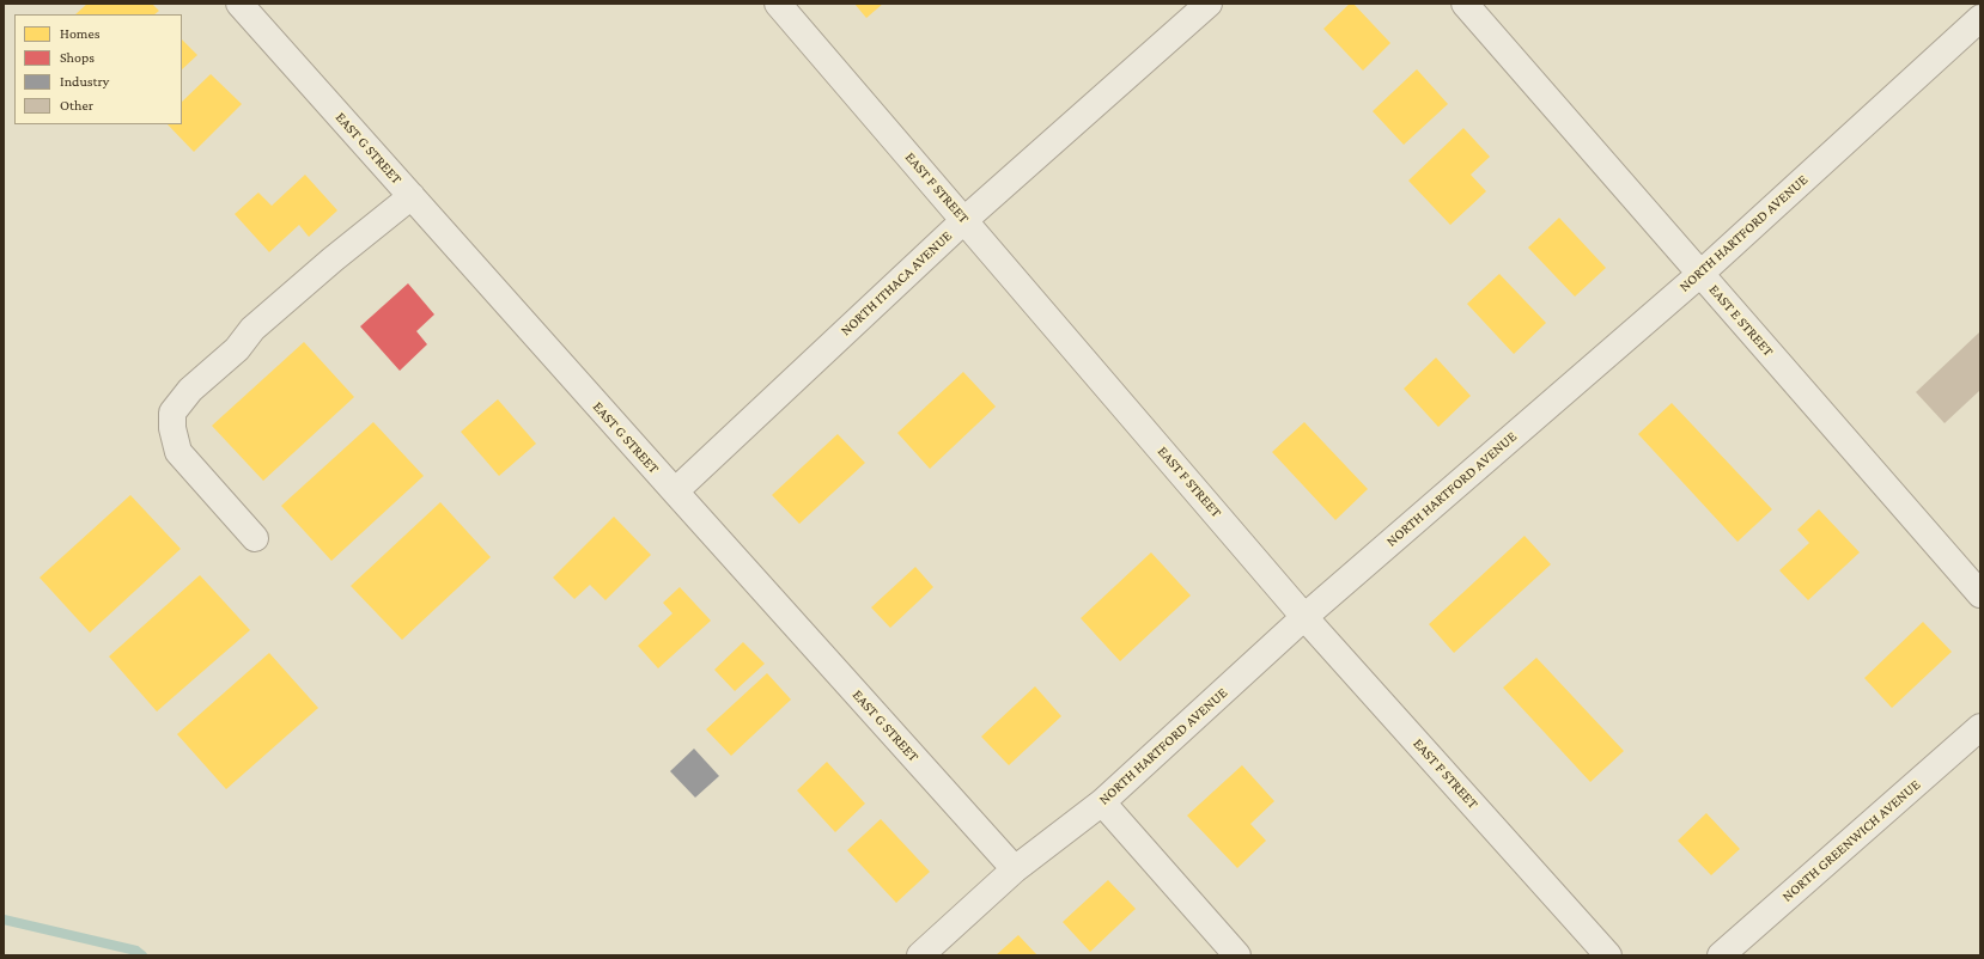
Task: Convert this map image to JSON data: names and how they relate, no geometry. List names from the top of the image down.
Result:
{
  "streets": {
    "street": [
      "EAST G STREET",
      "EAST F STREET",
      "NORTH HARTFORD AVENUE",
      "NORTH ITHACA AVENUE",
      "EAST E STREET",
      "NORTH GREENWICH AVENUE"
    ]
  },
  "crossings": [
    ["EAST G STREET", "NORTH HARTFORD AVENUE"],
    ["EAST G STREET", "NORTH ITHACA AVENUE"],
    ["EAST F STREET", "NORTH HARTFORD AVENUE"],
    ["EAST F STREET", "NORTH ITHACA AVENUE"],
    ["NORTH HARTFORD AVENUE", "EAST E STREET"]
  ],
  "legend": [
    "Homes",
    "Shops",
    "Industry",
    "Other"
  ]
}
